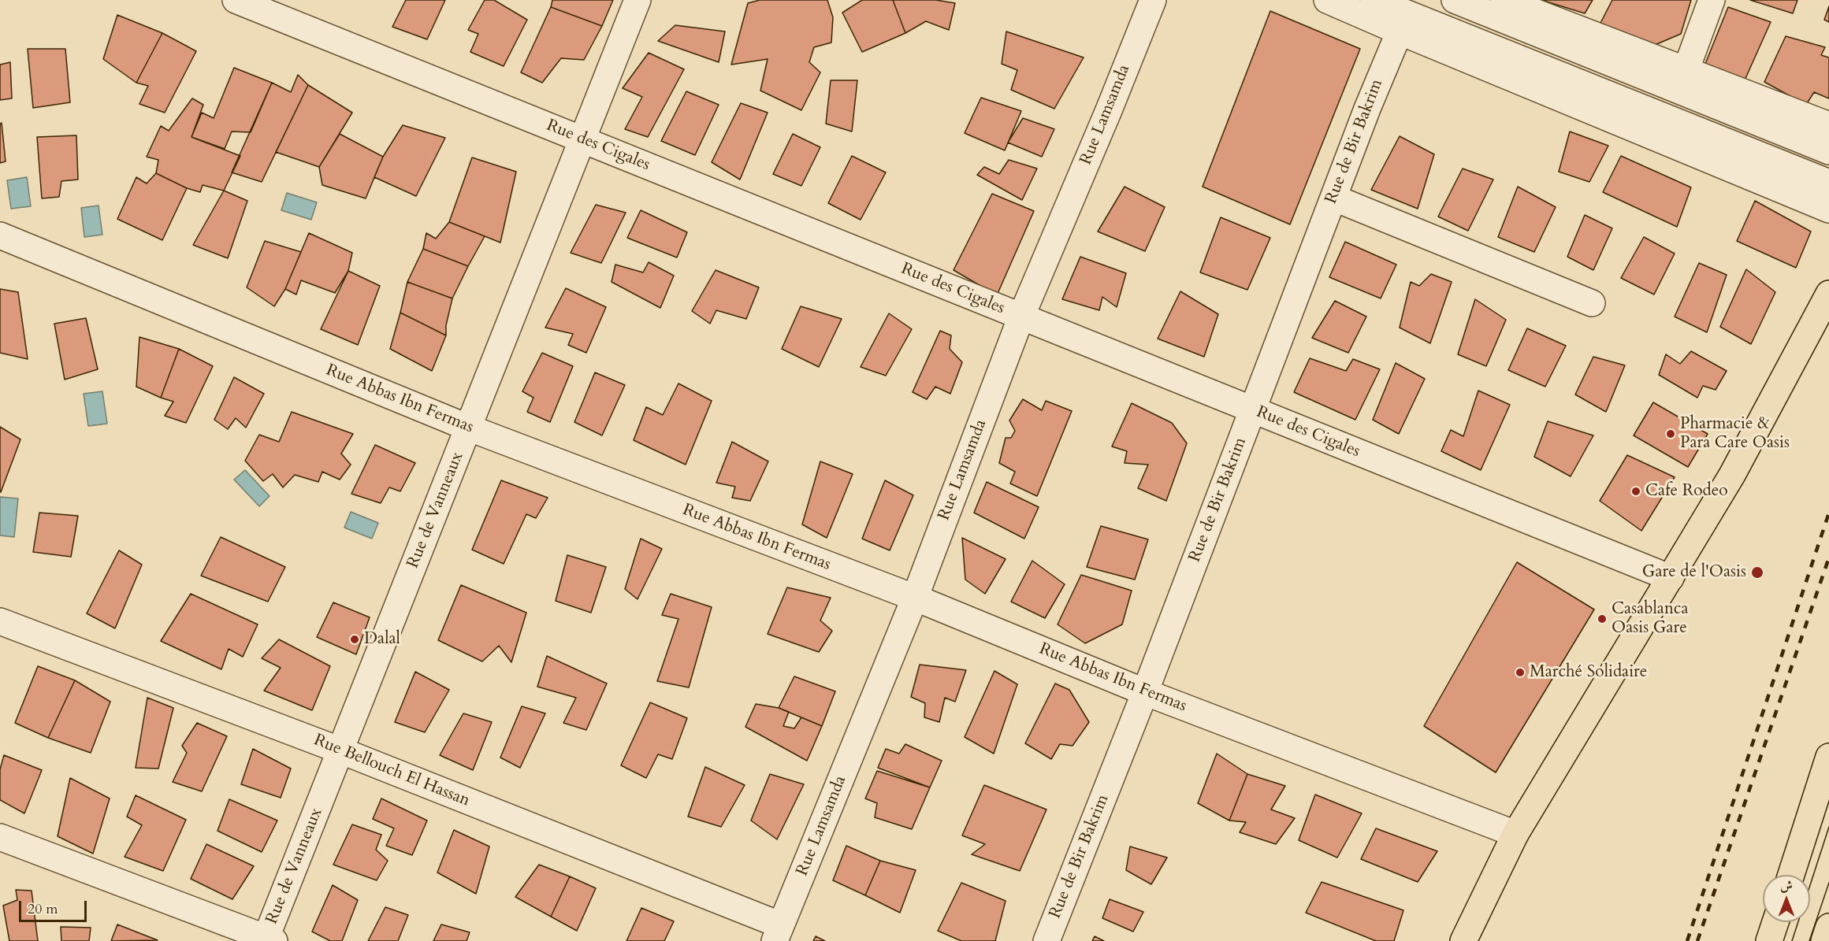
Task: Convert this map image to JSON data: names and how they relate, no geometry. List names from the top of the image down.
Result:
{
  "streets": {
    "street": [
      "Rue Lamsamda",
      "Rue de Bir Bakrim",
      "Rue des Cigales",
      "Rue Abbas Ibn Fermas",
      "Rue de Vanneaux",
      "Rue Bellouch El Hassan"
    ]
  },
  "crossings": [
    ["Rue Lamsamda", "Rue des Cigales"],
    ["Rue Lamsamda", "Rue Abbas Ibn Fermas"],
    ["Rue Lamsamda", "Rue Bellouch El Hassan"],
    ["Rue de Bir Bakrim", "Rue des Cigales"],
    ["Rue de Bir Bakrim", "Rue Abbas Ibn Fermas"],
    ["Rue des Cigales", "Rue de Vanneaux"],
    ["Rue Abbas Ibn Fermas", "Rue de Vanneaux"],
    ["Rue de Vanneaux", "Rue Bellouch El Hassan"]
  ],
  "places": [
    "Pharmacie & Para Care Oasis",
    "Cafe Rodeo",
    "Gare de l'Oasis",
    "Casablanca Oasis Gare",
    "Dalal",
    "Marché Solidaire"
  ],
  "scale_bar": "20 m",
  "north": "top"
}
